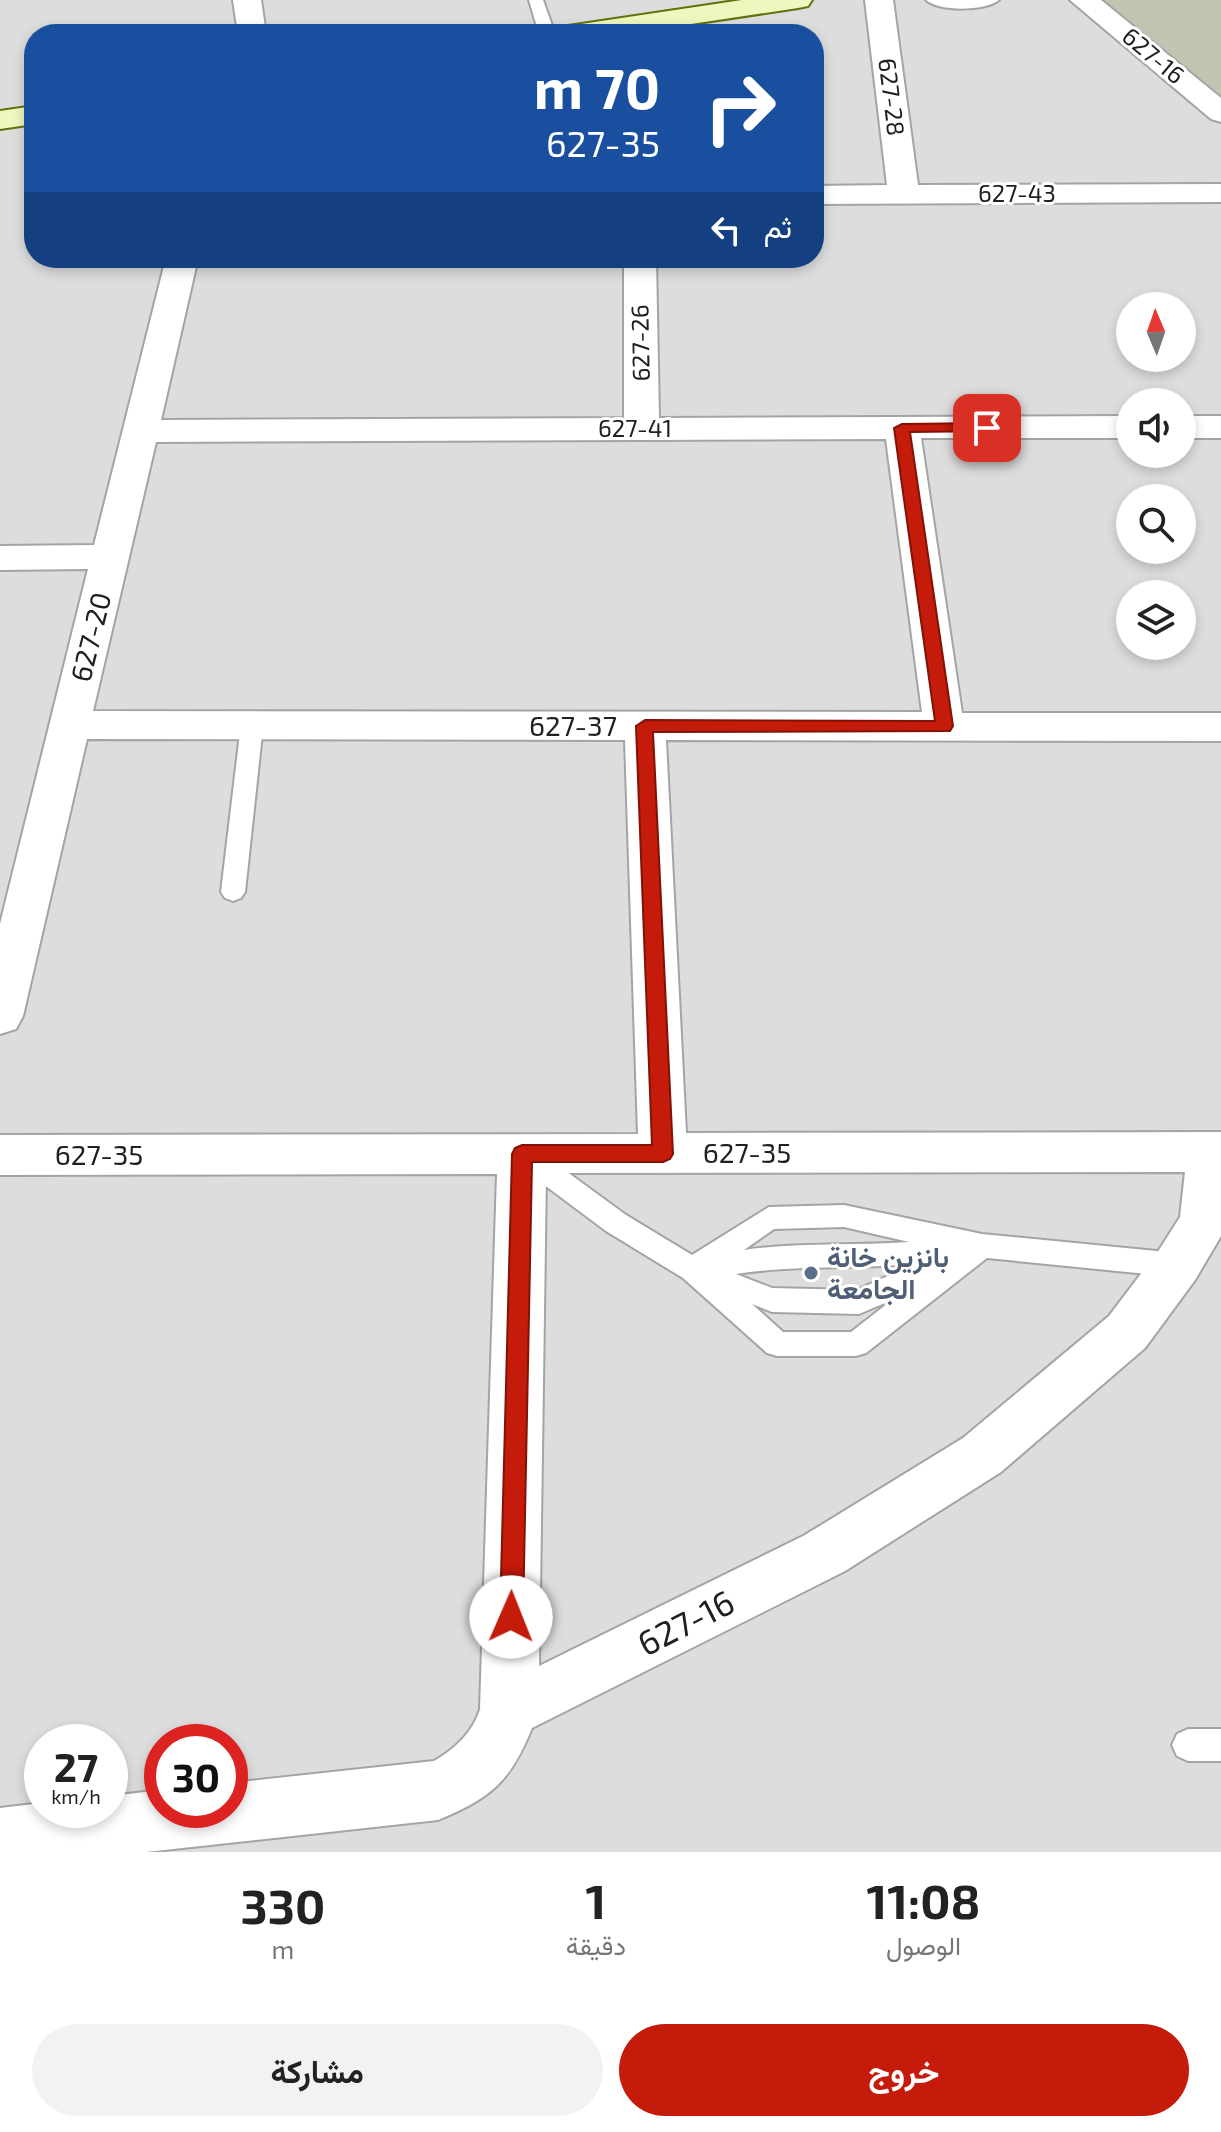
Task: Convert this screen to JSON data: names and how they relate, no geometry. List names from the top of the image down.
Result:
{
  "streets": {
    "street": [
      "627-16",
      "627-28",
      "627-43",
      "627-26",
      "627-41",
      "627-20",
      "627-37",
      "627-35"
    ]
  },
  "crossings": [
    ["627-16", "627-35"],
    ["627-28", "627-43"],
    ["627-26", "627-41"],
    ["627-41", "627-20"],
    ["627-20", "627-37"]
  ],
  "places": ["بانزين خانة الجامعة"],
  "north": "top",
  "page": {
    "turn": ["70 m", "627-35"],
    "then": "ثم",
    "speed": "27 km/h",
    "limit": "30",
    "eta": [
      "11:08",
      "الوصول",
      "1",
      "دقيقة",
      "330",
      "m"
    ],
    "buttons": ["خروج", "مشاركة"]
  }
}
